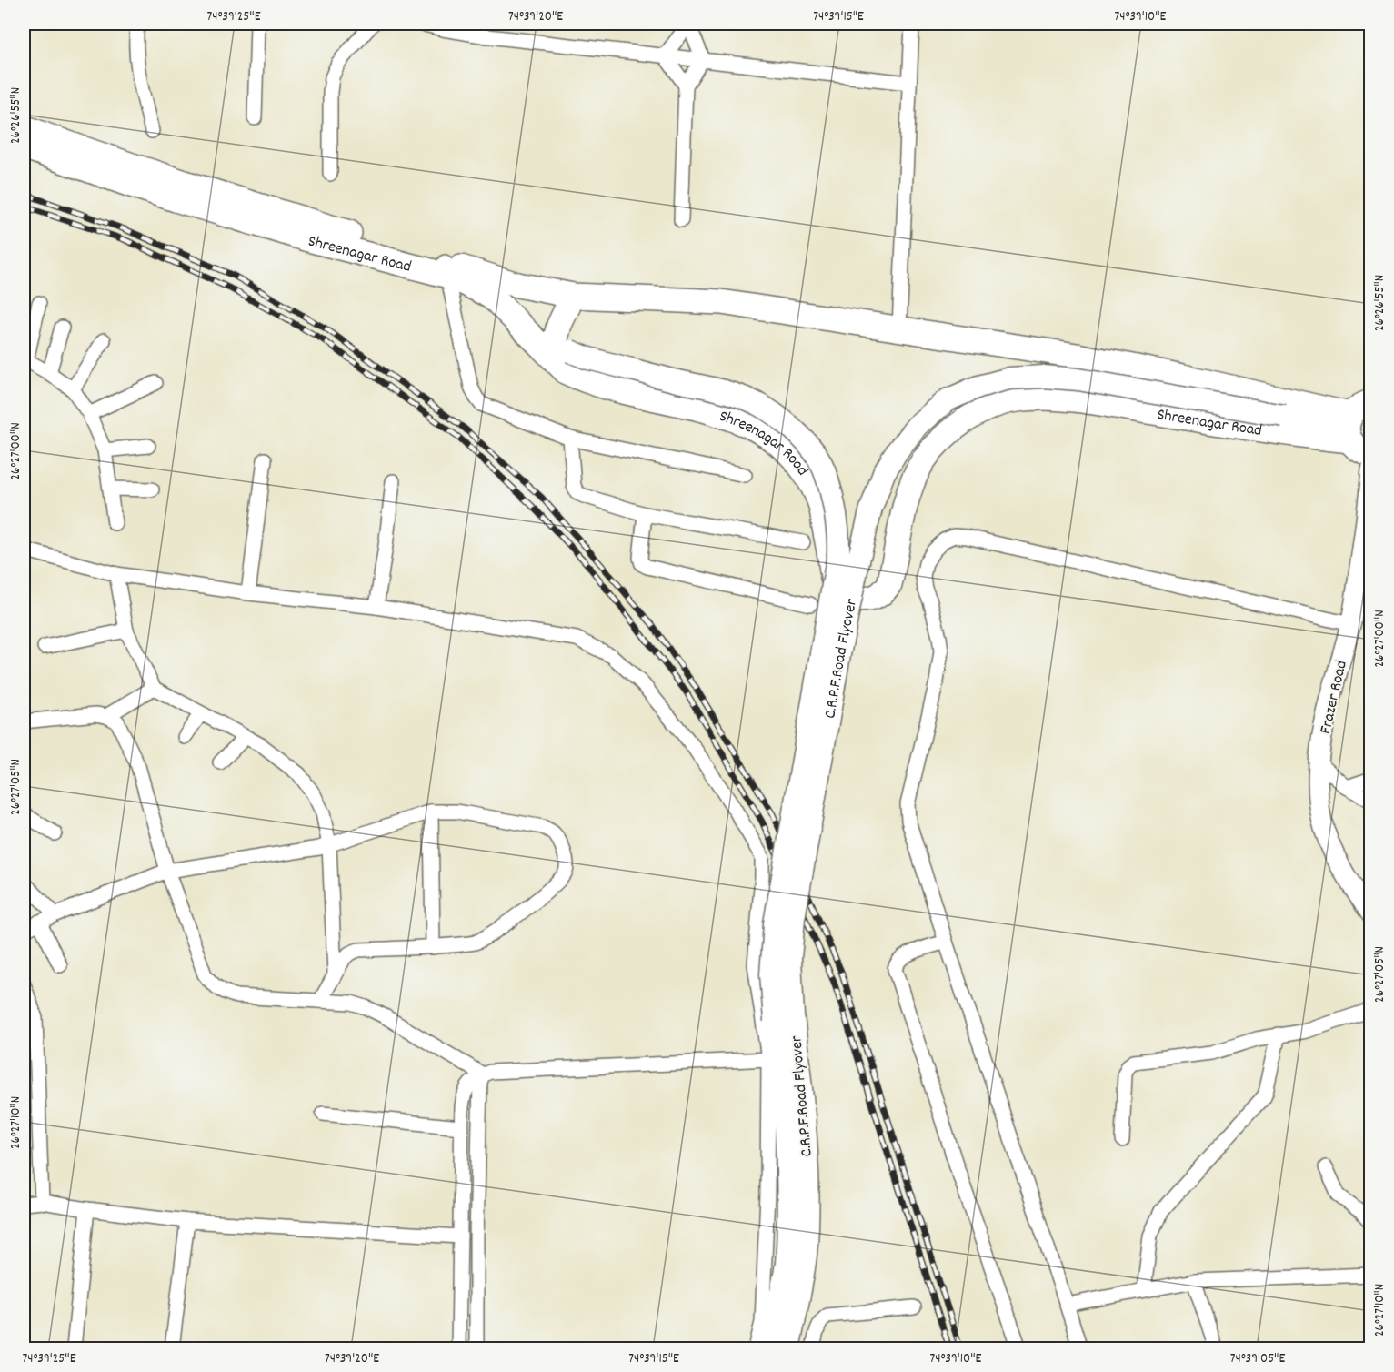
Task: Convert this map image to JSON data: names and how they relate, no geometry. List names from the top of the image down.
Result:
{
  "streets": {
    "highway": ["Shreenagar Road"],
    "main road": ["C.R.P.F.Road Flyover"],
    "street": ["Frazer Road"]
  },
  "crossings": [
    ["Shreenagar Road", "C.R.P.F.Road Flyover"]
  ],
  "coordinates": [
    "74°39'25\"E",
    "74°39'20\"E",
    "74°39'15\"E",
    "74°39'10\"E",
    "26°26'55\"N",
    "26°27'00\"N",
    "26°27'05\"N",
    "26°27'10\"N",
    "74°39'05\"E"
  ]
}
